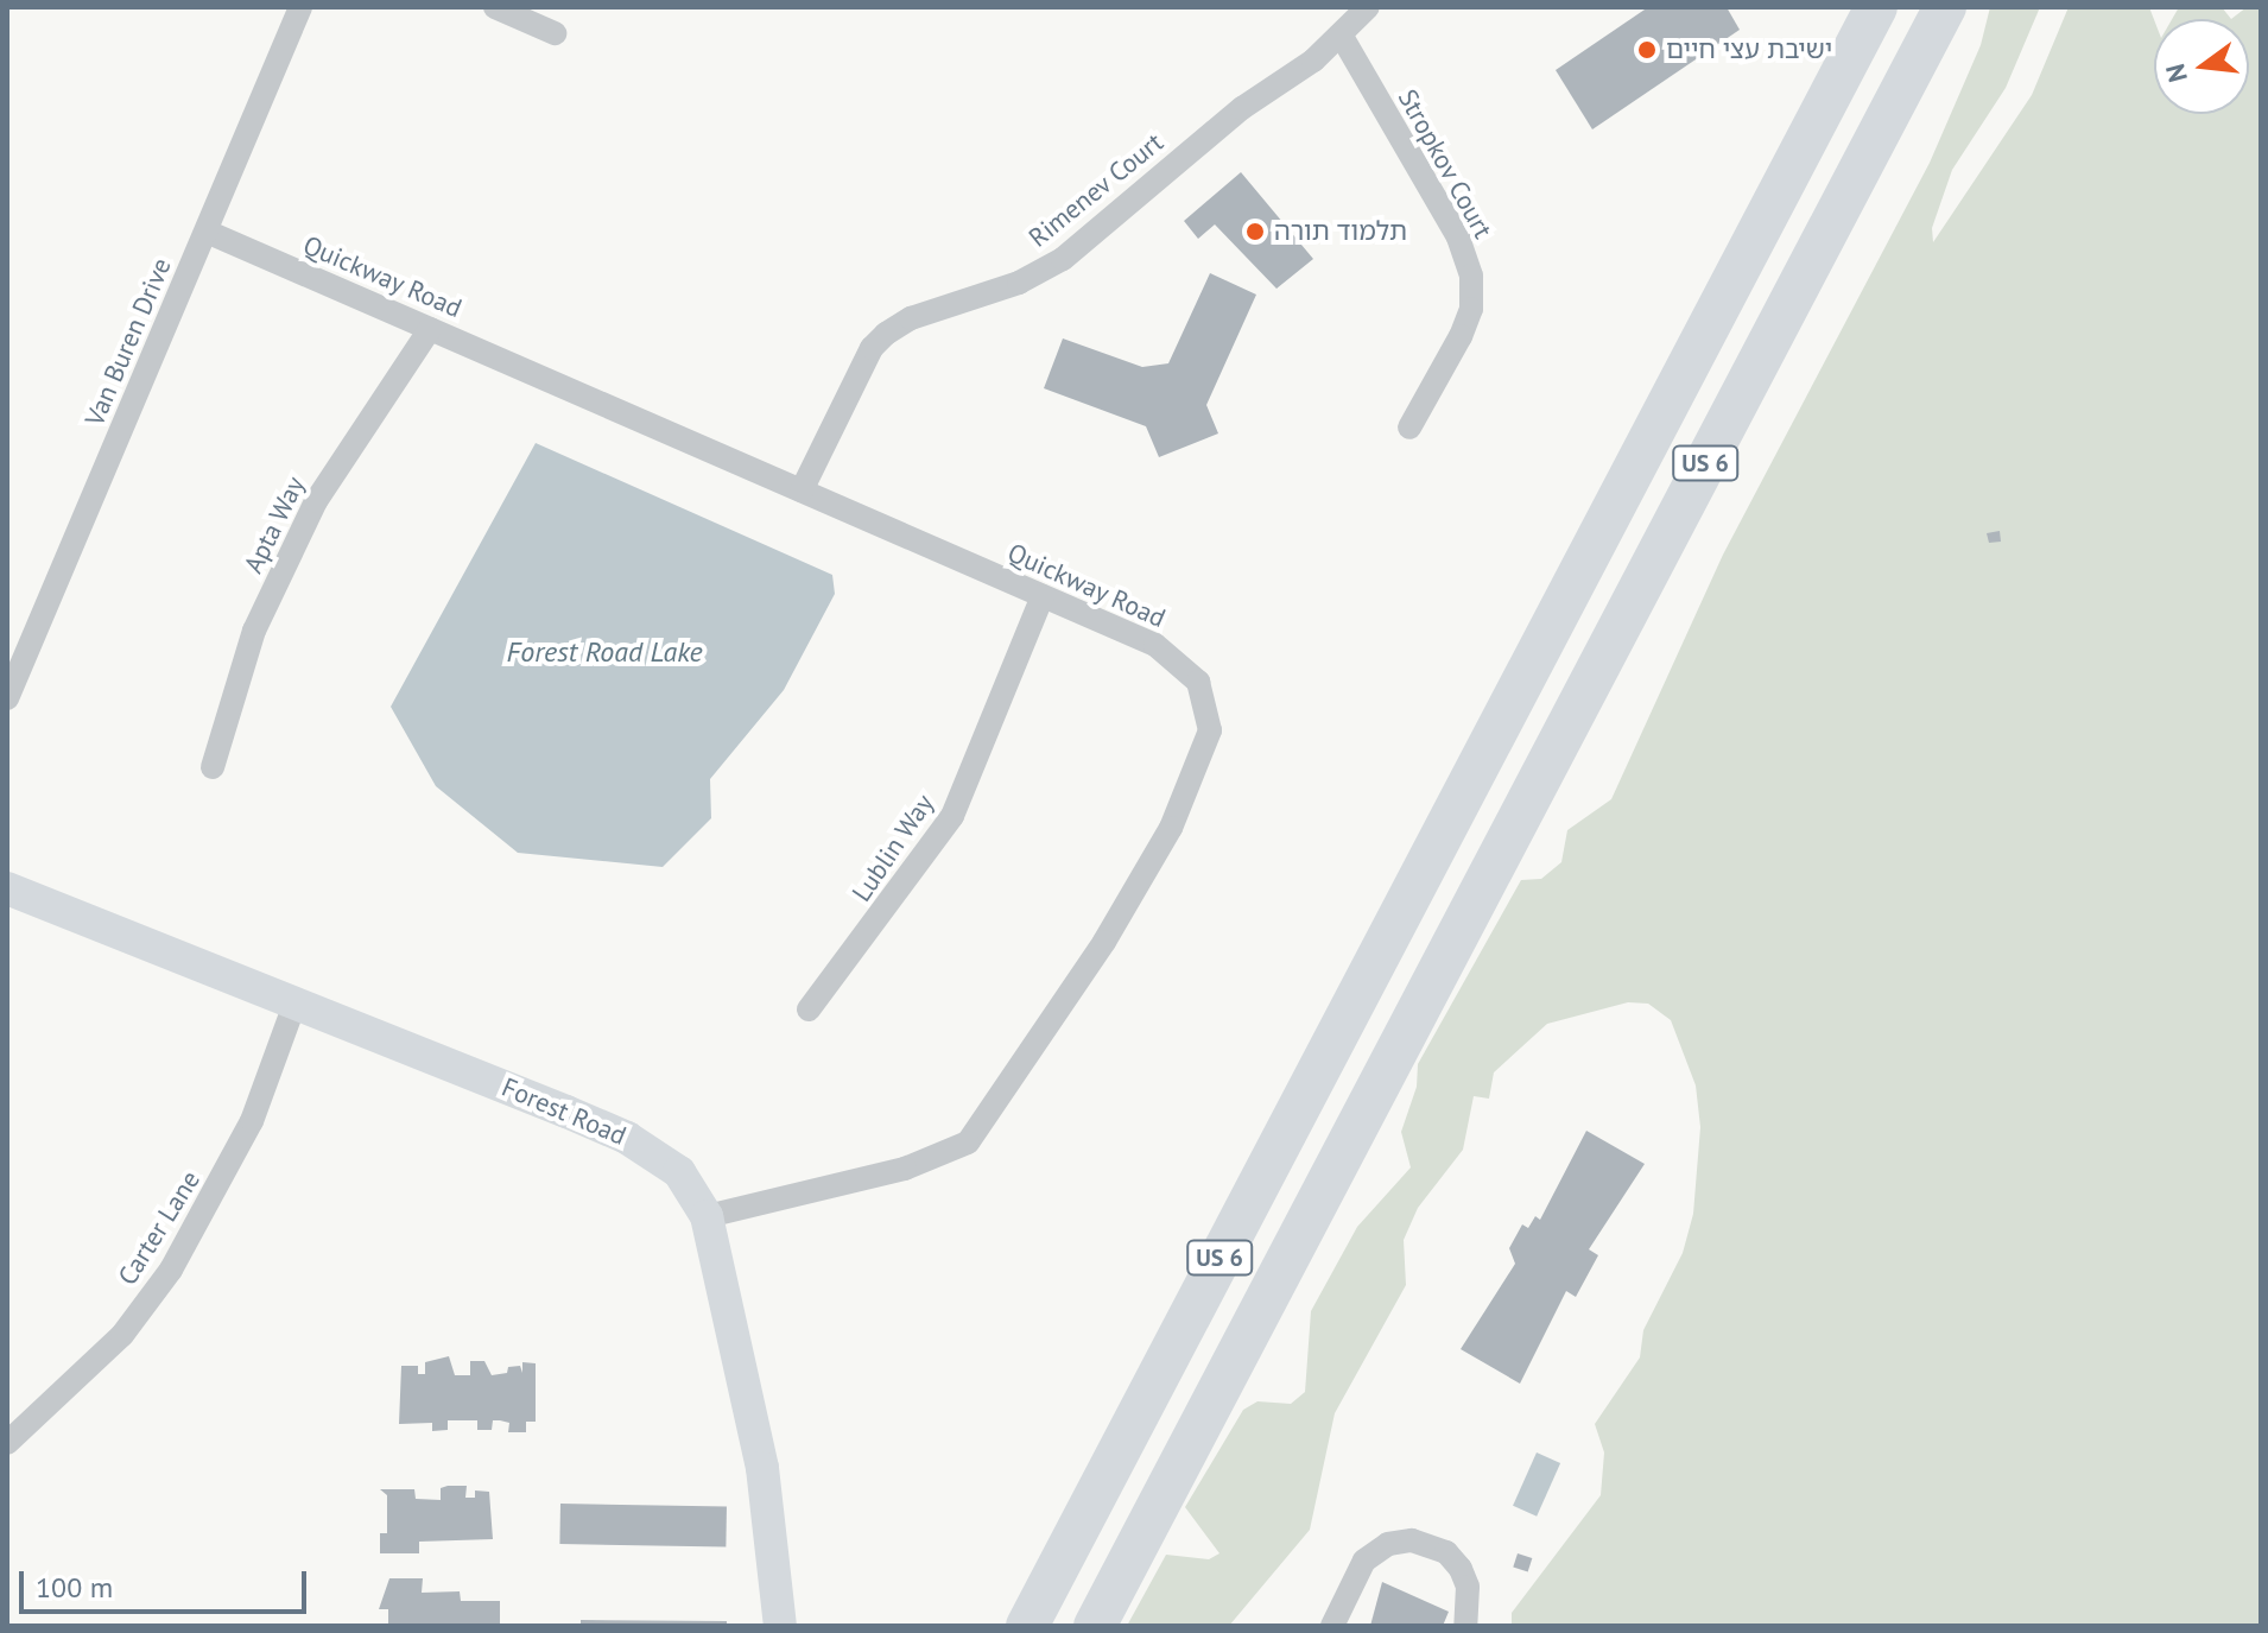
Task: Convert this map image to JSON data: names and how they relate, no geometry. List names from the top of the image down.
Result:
{
  "streets": {
    "highway": ["US 6"],
    "street": [
      "Stropkov Court",
      "Rimenev Court",
      "Quickway Road",
      "Van Buren Drive",
      "Apta Way",
      "Lublin Way",
      "Forest Road",
      "Carter Lane"
    ]
  },
  "crossings": [
    ["Stropkov Court", "Rimenev Court"],
    ["Rimenev Court", "Quickway Road"],
    ["Quickway Road", "Van Buren Drive"],
    ["Quickway Road", "Apta Way"],
    ["Quickway Road", "Lublin Way"],
    ["Quickway Road", "Forest Road"],
    ["Forest Road", "Carter Lane"]
  ],
  "water": ["Forest Road Lake"],
  "places": ["ישיבת עצי חיים", "תלמוד תורה"],
  "scale_bar": "100 m",
  "north": "left"
}
